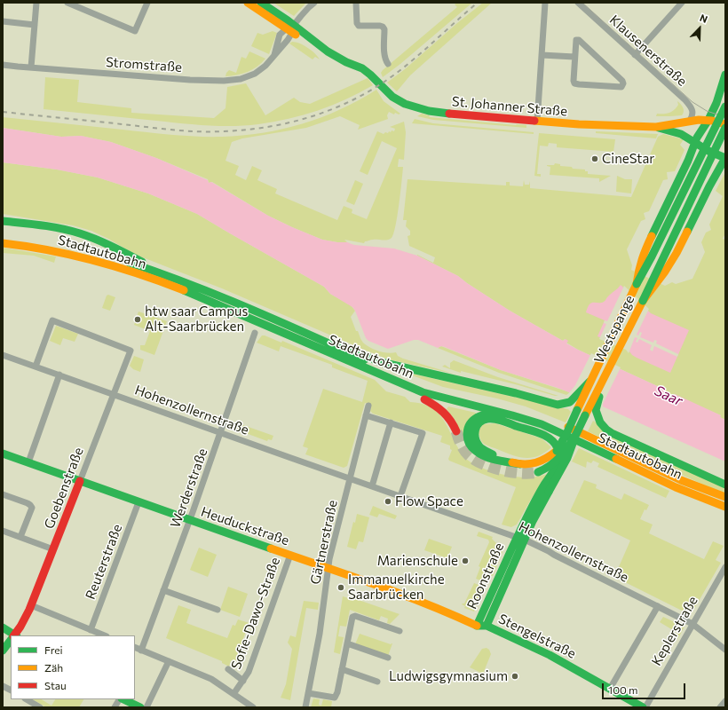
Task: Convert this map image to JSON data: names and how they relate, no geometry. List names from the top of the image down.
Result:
{
  "streets": {
    "main road": [
      "St. Johanner Straße",
      "Stadtautobahn",
      "Westspange",
      "Goebenstraße",
      "Heuduckstraße",
      "Roonstraße",
      "Stengelstraße"
    ],
    "street": [
      "Klausenerstraße",
      "Stromstraße",
      "Hohenzollernstraße",
      "Werderstraße",
      "Gärtnerstraße",
      "Reuterstraße",
      "Sofie-Dawo-Straße",
      "Keplerstraße"
    ]
  },
  "crossings": [
    ["Klausenerstraße", "St. Johanner Straße"],
    ["Stromstraße", "St. Johanner Straße"],
    ["Westspange", "Hohenzollernstraße"],
    ["Westspange", "Roonstraße"],
    ["Hohenzollernstraße", "Goebenstraße"],
    ["Hohenzollernstraße", "Werderstraße"],
    ["Hohenzollernstraße", "Gärtnerstraße"],
    ["Hohenzollernstraße", "Roonstraße"],
    ["Hohenzollernstraße", "Keplerstraße"],
    ["Goebenstraße", "Heuduckstraße"],
    ["Werderstraße", "Heuduckstraße"],
    ["Heuduckstraße", "Gärtnerstraße"],
    ["Heuduckstraße", "Reuterstraße"],
    ["Heuduckstraße", "Roonstraße"],
    ["Heuduckstraße", "Sofie-Dawo-Straße"],
    ["Heuduckstraße", "Stengelstraße"],
    ["Roonstraße", "Stengelstraße"],
    ["Keplerstraße", "Stengelstraße"]
  ],
  "water": ["Saar"],
  "places": [
    "CineStar",
    "htw saar Campus Alt-Saarbrücken",
    "Flow Space",
    "Marienschule",
    "Immanuelkirche Saarbrücken",
    "Ludwigsgymnasium"
  ],
  "legend": ["Frei", "Zäh", "Stau"],
  "scale_bar": "100 m",
  "north": "top right"
}
